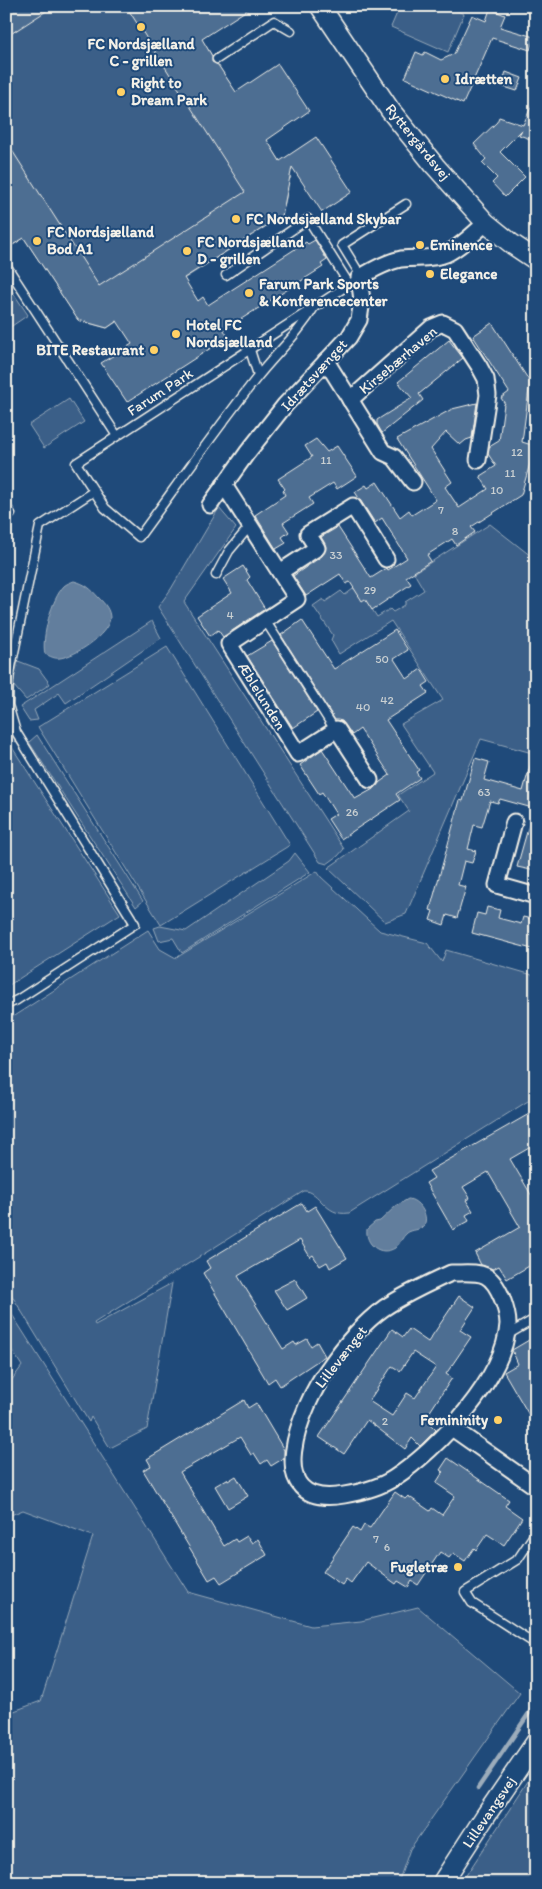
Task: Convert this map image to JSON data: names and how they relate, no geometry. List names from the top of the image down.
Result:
{
  "streets": {
    "street": [
      "Ryttergårdsvej",
      "Kirsebærhaven",
      "Idrætsvænget",
      "Æblelunden",
      "Lillevænget",
      "Lillevangsvej"
    ],
    "lane": ["Farum Park"]
  },
  "crossings": [
    ["Kirsebærhaven", "Idrætsvænget"],
    ["Idrætsvænget", "Farum Park"],
    ["Idrætsvænget", "Æblelunden"]
  ],
  "places": [
    "FC Nordsjælland C - grillen",
    "Idrætten",
    "Right to Dream Park",
    "FC Nordsjælland Skybar",
    "FC Nordsjælland Bod A1",
    "Eminence",
    "FC Nordsjælland D - grillen",
    "Elegance",
    "Farum Park Sports & Konferencecenter",
    "Hotel FC Nordsjælland",
    "BITE Restaurant",
    "Femininity",
    "Fugletræ"
  ],
  "house_numbers": [
    "12",
    "11",
    "11",
    "10",
    "7",
    "8",
    "33",
    "29",
    "4",
    "50",
    "42",
    "40",
    "63",
    "26",
    "2",
    "7",
    "6"
  ]
}
